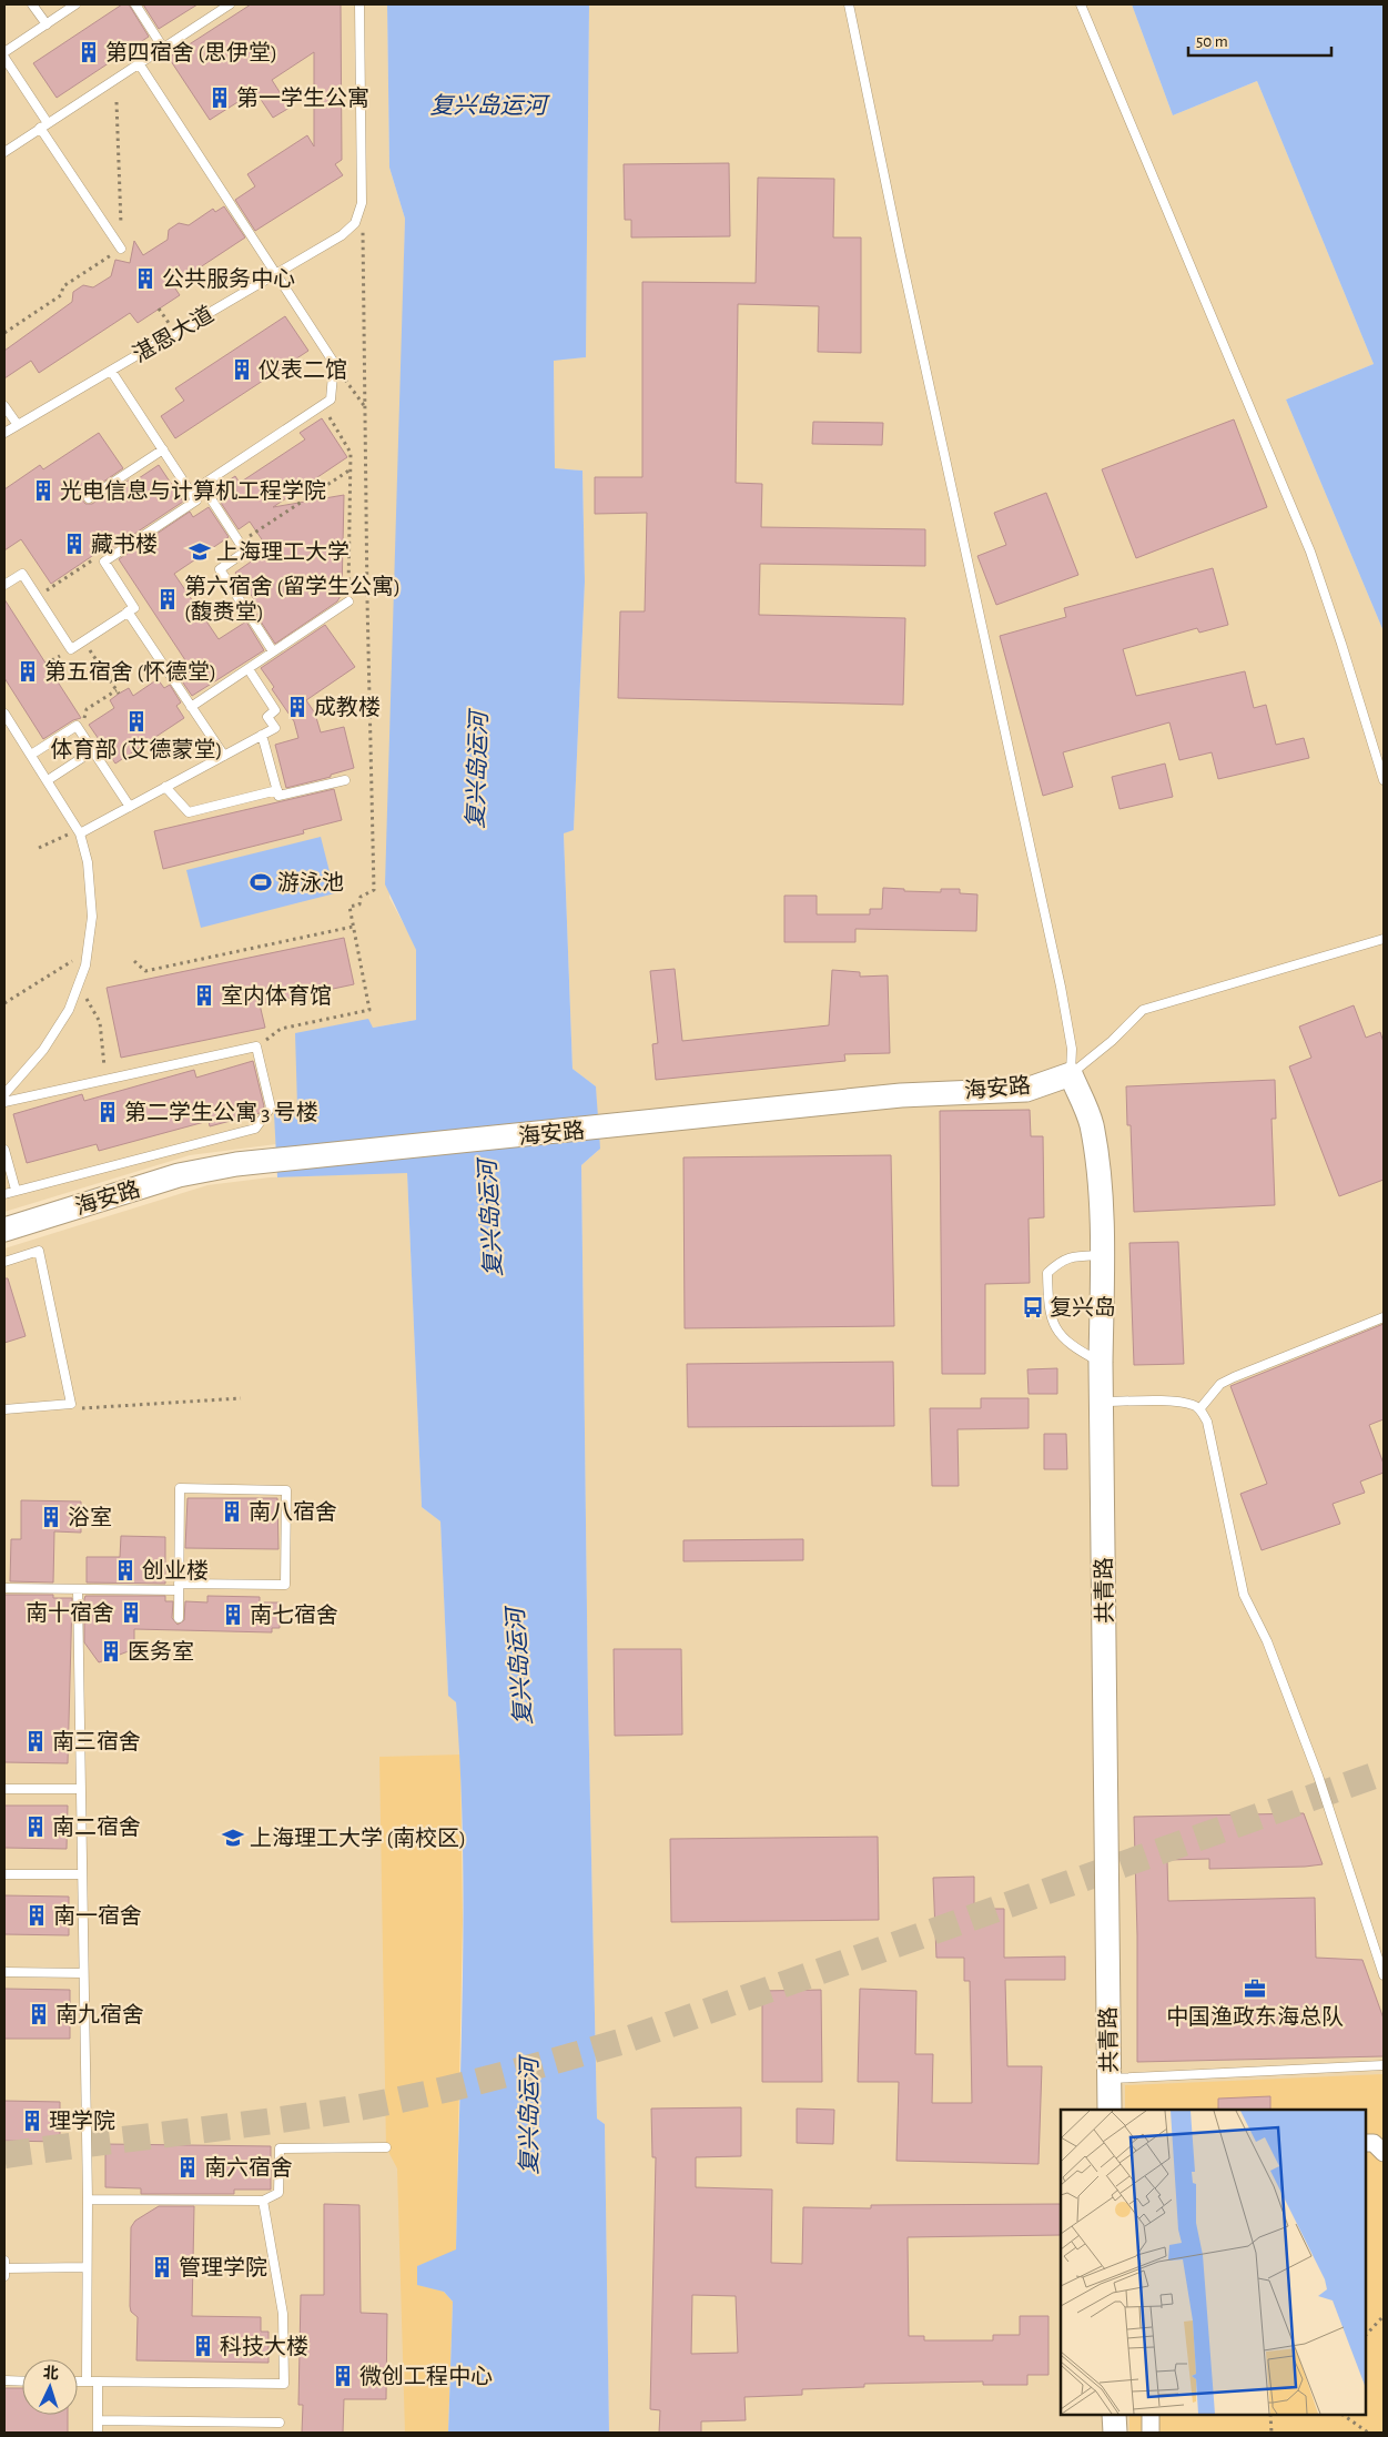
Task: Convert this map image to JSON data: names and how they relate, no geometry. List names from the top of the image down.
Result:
{
  "streets": {
    "street": ["海安路", "共青路"],
    "lane": ["湛恩大道"]
  },
  "crossings": [
    ["海安路", "共青路"]
  ],
  "water": ["复兴岛运河"],
  "places": {
    "building": [
      "第四宿舍 (思伊堂)",
      "第一学生公寓",
      "公共服务中心",
      "仪表二馆",
      "光电信息与计算机工程学院",
      "藏书楼",
      "第六宿舍 (留学生公寓) (馥赉堂)",
      "第五宿舍 (怀德堂)",
      "成教楼",
      "体育部 (艾德蒙堂)",
      "室内体育馆",
      "第二学生公寓 3 号楼",
      "南八宿舍",
      "浴室",
      "创业楼",
      "南十宿舍",
      "南七宿舍",
      "医务室",
      "南三宿舍",
      "南二宿舍",
      "南一宿舍",
      "南九宿舍",
      "理学院",
      "南六宿舍",
      "管理学院",
      "科技大楼",
      "微创工程中心"
    ],
    "school or university": ["上海理工大学", "上海理工大学 (南校区)"],
    "sports": ["游泳池"],
    "bus stop": ["复兴岛"],
    "office": ["中国渔政东海总队"]
  },
  "scale_bar": "50 m",
  "north": "top"
}
